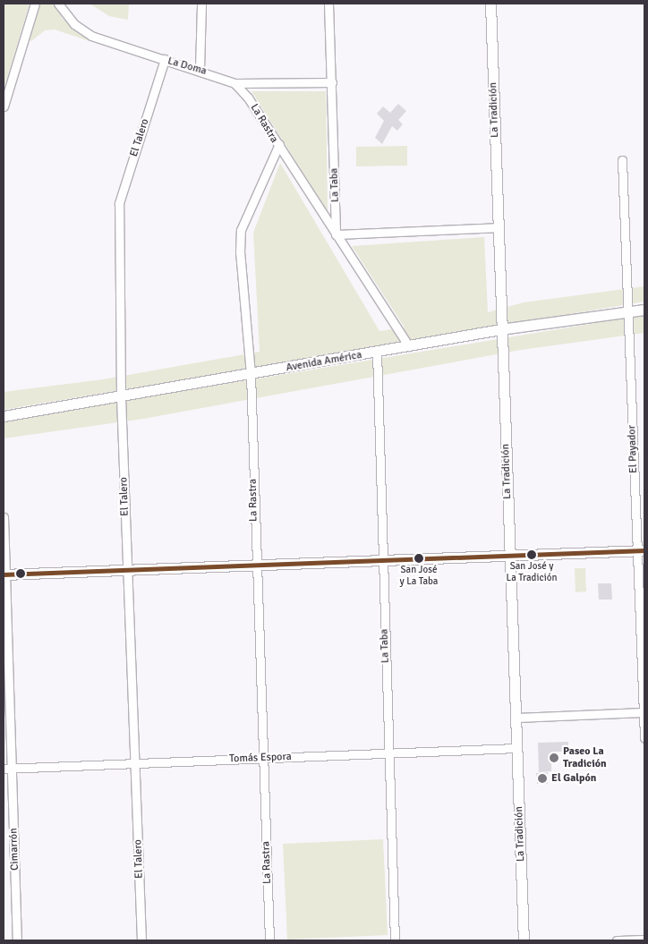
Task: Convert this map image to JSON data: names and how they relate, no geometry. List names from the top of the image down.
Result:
{
  "streets": {
    "street": [
      "La Doma",
      "La Tradición",
      "La Rastra",
      "El Talero",
      "La Taba",
      "Avenida América",
      "El Payador",
      "Tomás Espora",
      "Cimarrón"
    ]
  },
  "crossings": [
    ["La Doma", "La Rastra"],
    ["La Doma", "El Talero"],
    ["La Doma", "La Taba"],
    ["La Tradición", "Avenida América"],
    ["La Tradición", "Tomás Espora"],
    ["La Rastra", "Avenida América"],
    ["La Rastra", "Tomás Espora"],
    ["El Talero", "Avenida América"],
    ["El Talero", "Tomás Espora"],
    ["La Taba", "Avenida América"],
    ["La Taba", "Tomás Espora"],
    ["Avenida América", "El Payador"],
    ["Tomás Espora", "Cimarrón"]
  ],
  "places": [
    "San José y La Tradición",
    "San José y La Taba",
    "Paseo La Tradición",
    "El Galpón"
  ]
}
